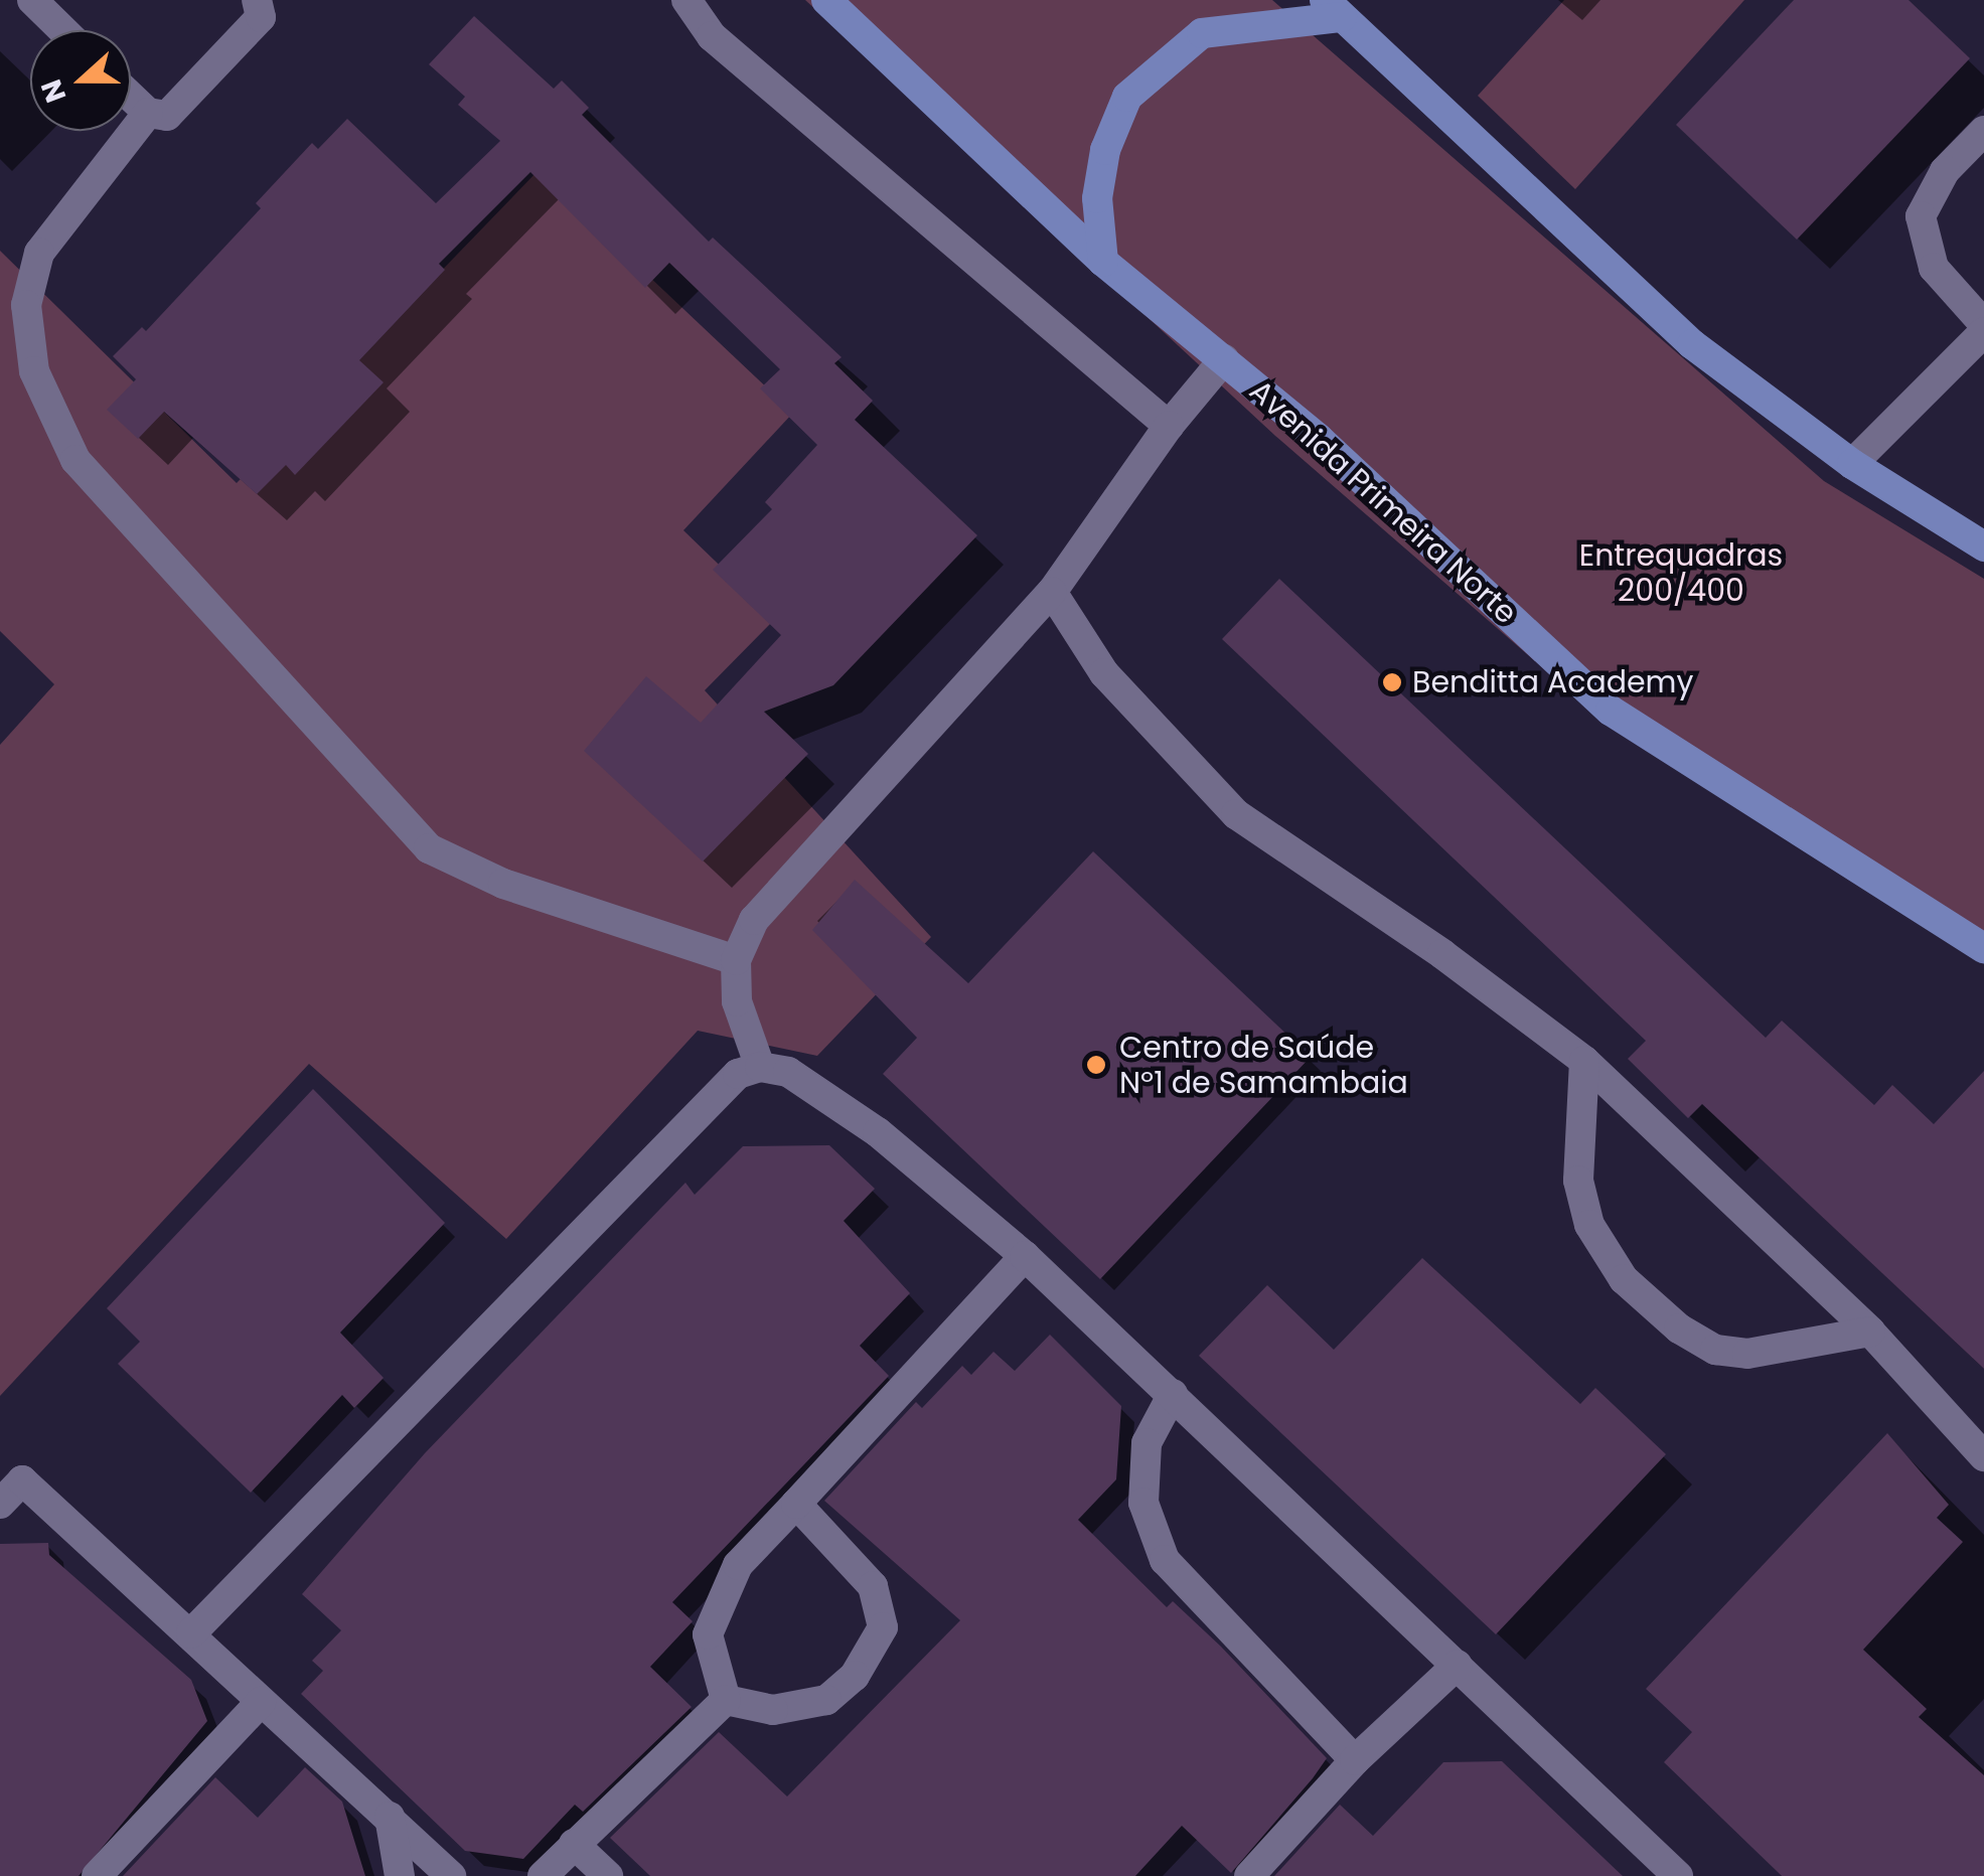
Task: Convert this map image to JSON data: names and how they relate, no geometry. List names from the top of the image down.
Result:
{
  "streets": {
    "main road": ["Avenida Primeira Norte"]
  },
  "parks": ["Entrequadras 200/400"],
  "places": ["Benditta Academy", "Centro de Saúde Nº1 de Samambaia"],
  "north": "left"
}
